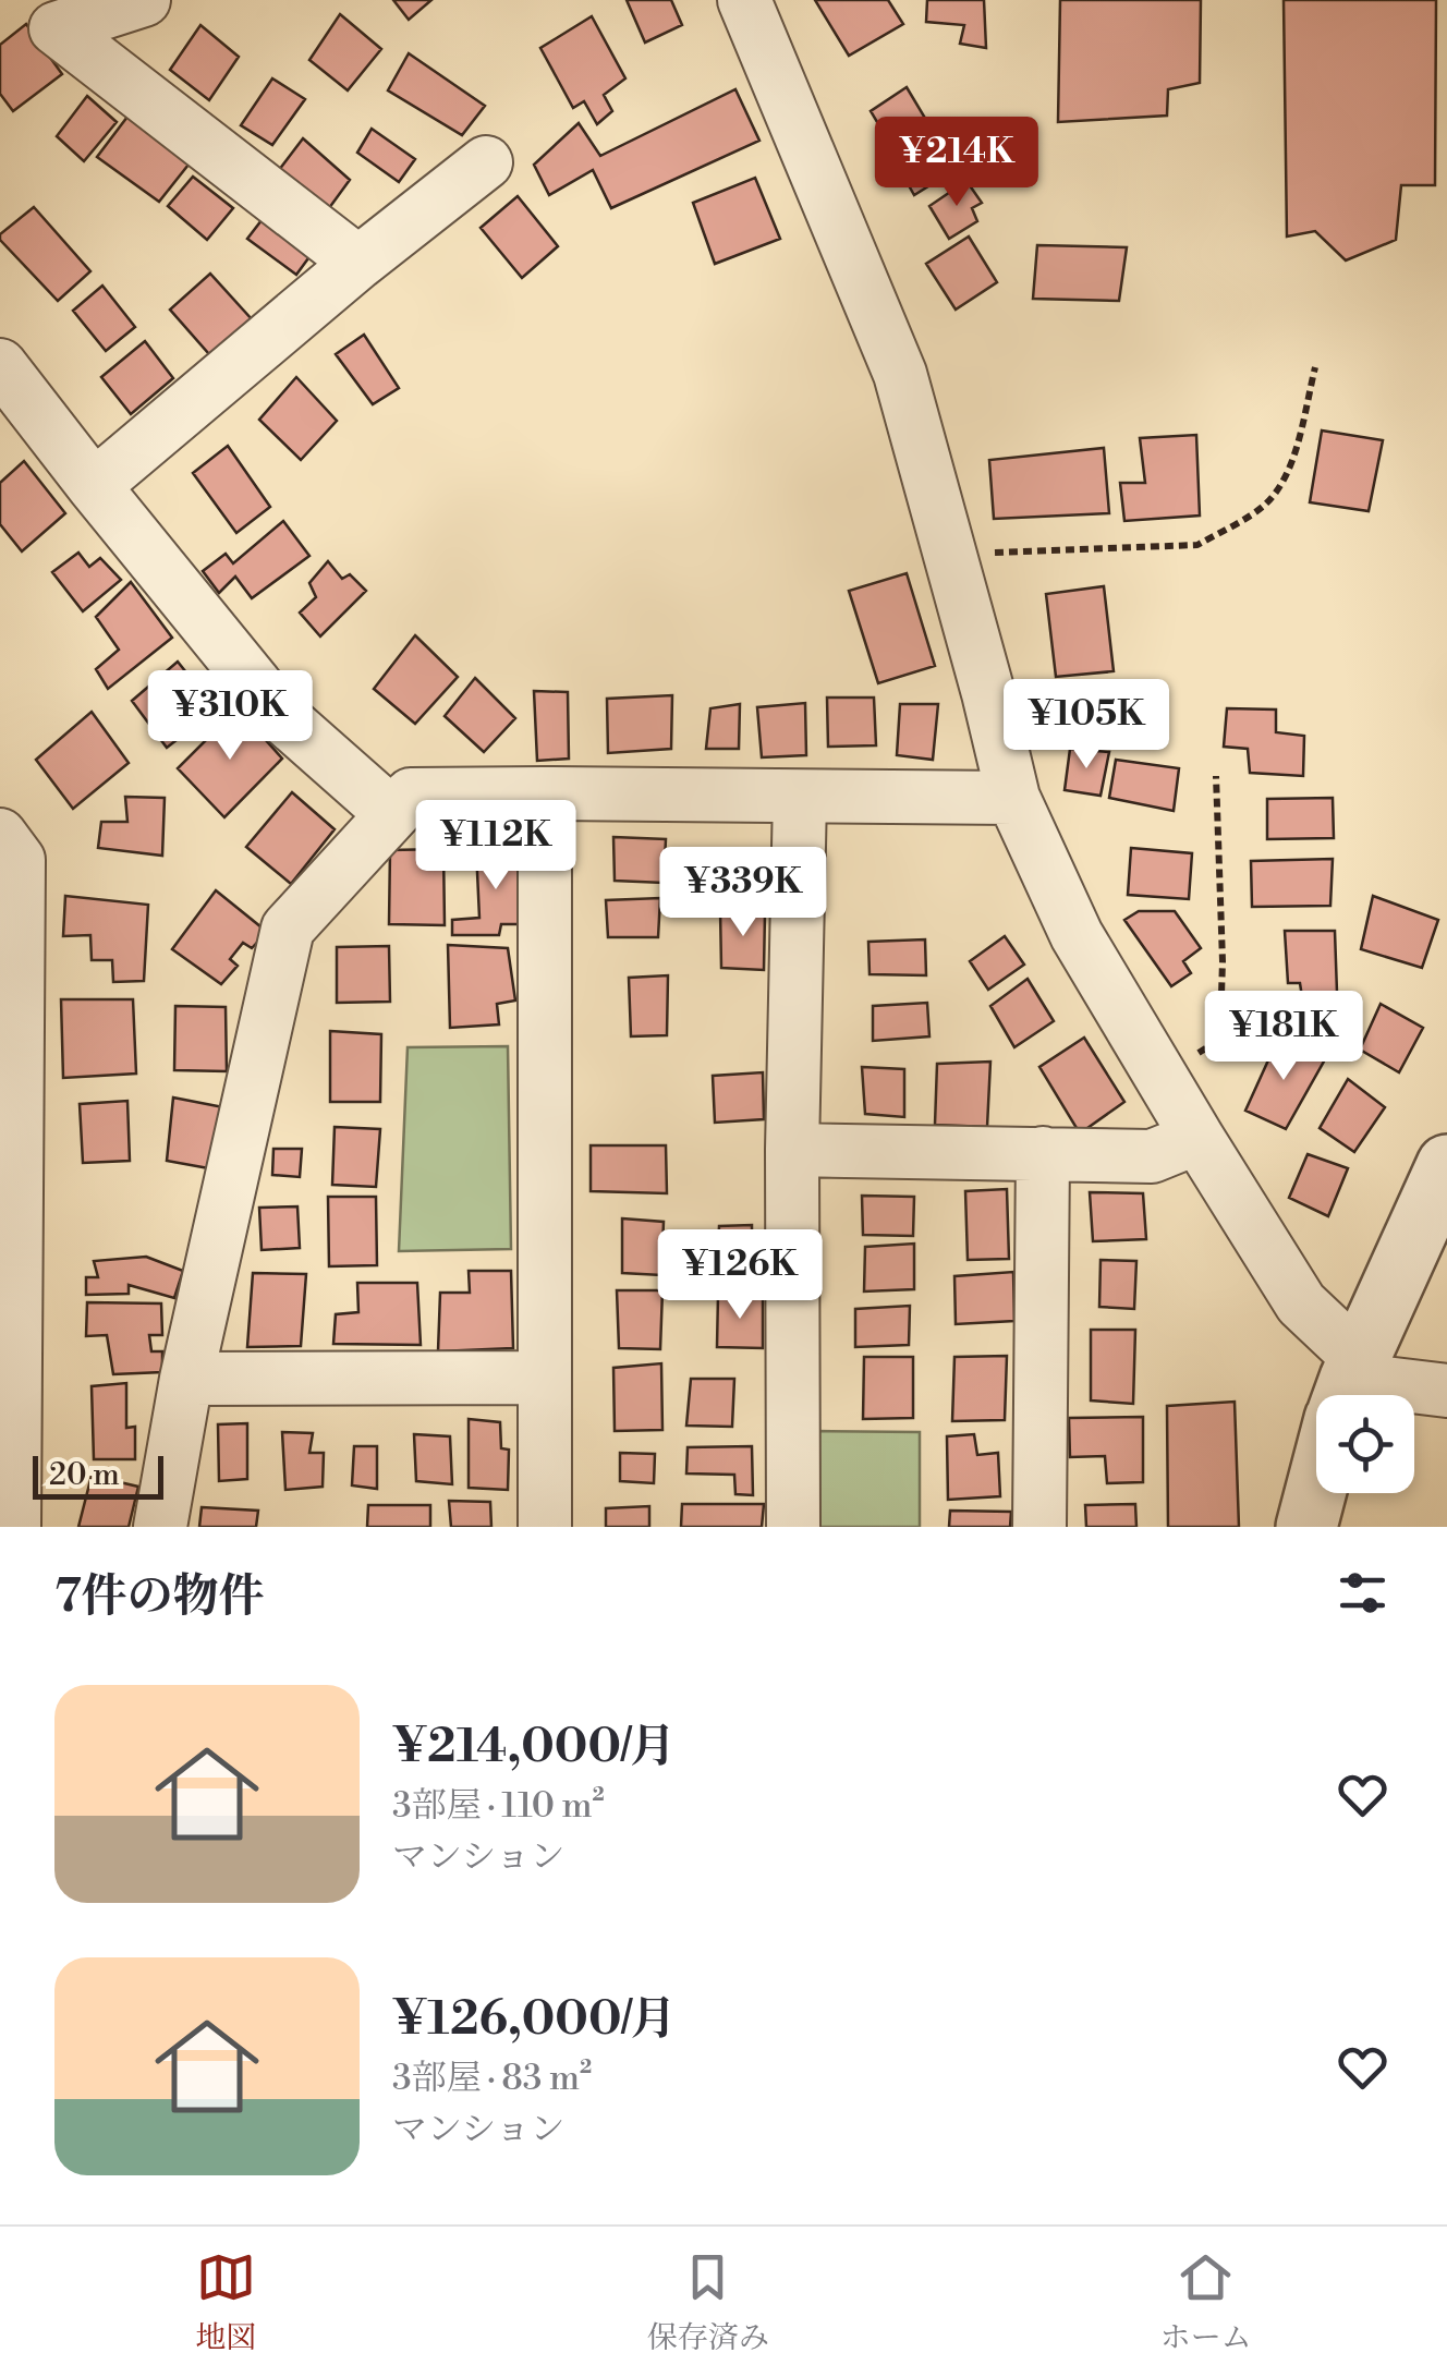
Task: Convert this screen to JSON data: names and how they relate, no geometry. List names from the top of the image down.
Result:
{
  "scale_bar": "20 m",
  "page": {
    "price": [
      "¥214K",
      "¥310K",
      "¥105K",
      "¥112K",
      "¥339K",
      "¥181K",
      "¥126K"
    ],
    "scale": "20 m",
    "heading": "7件の物件",
    "list": [
      {
        "name": "¥214,000/月",
        "note": "3部屋 · 110 m² · マンション"
      },
      {
        "name": "¥126,000/月",
        "note": "3部屋 · 83 m² · マンション"
      }
    ],
    "tabs": ["地図", "保存済み", "ホーム"]
  }
}
